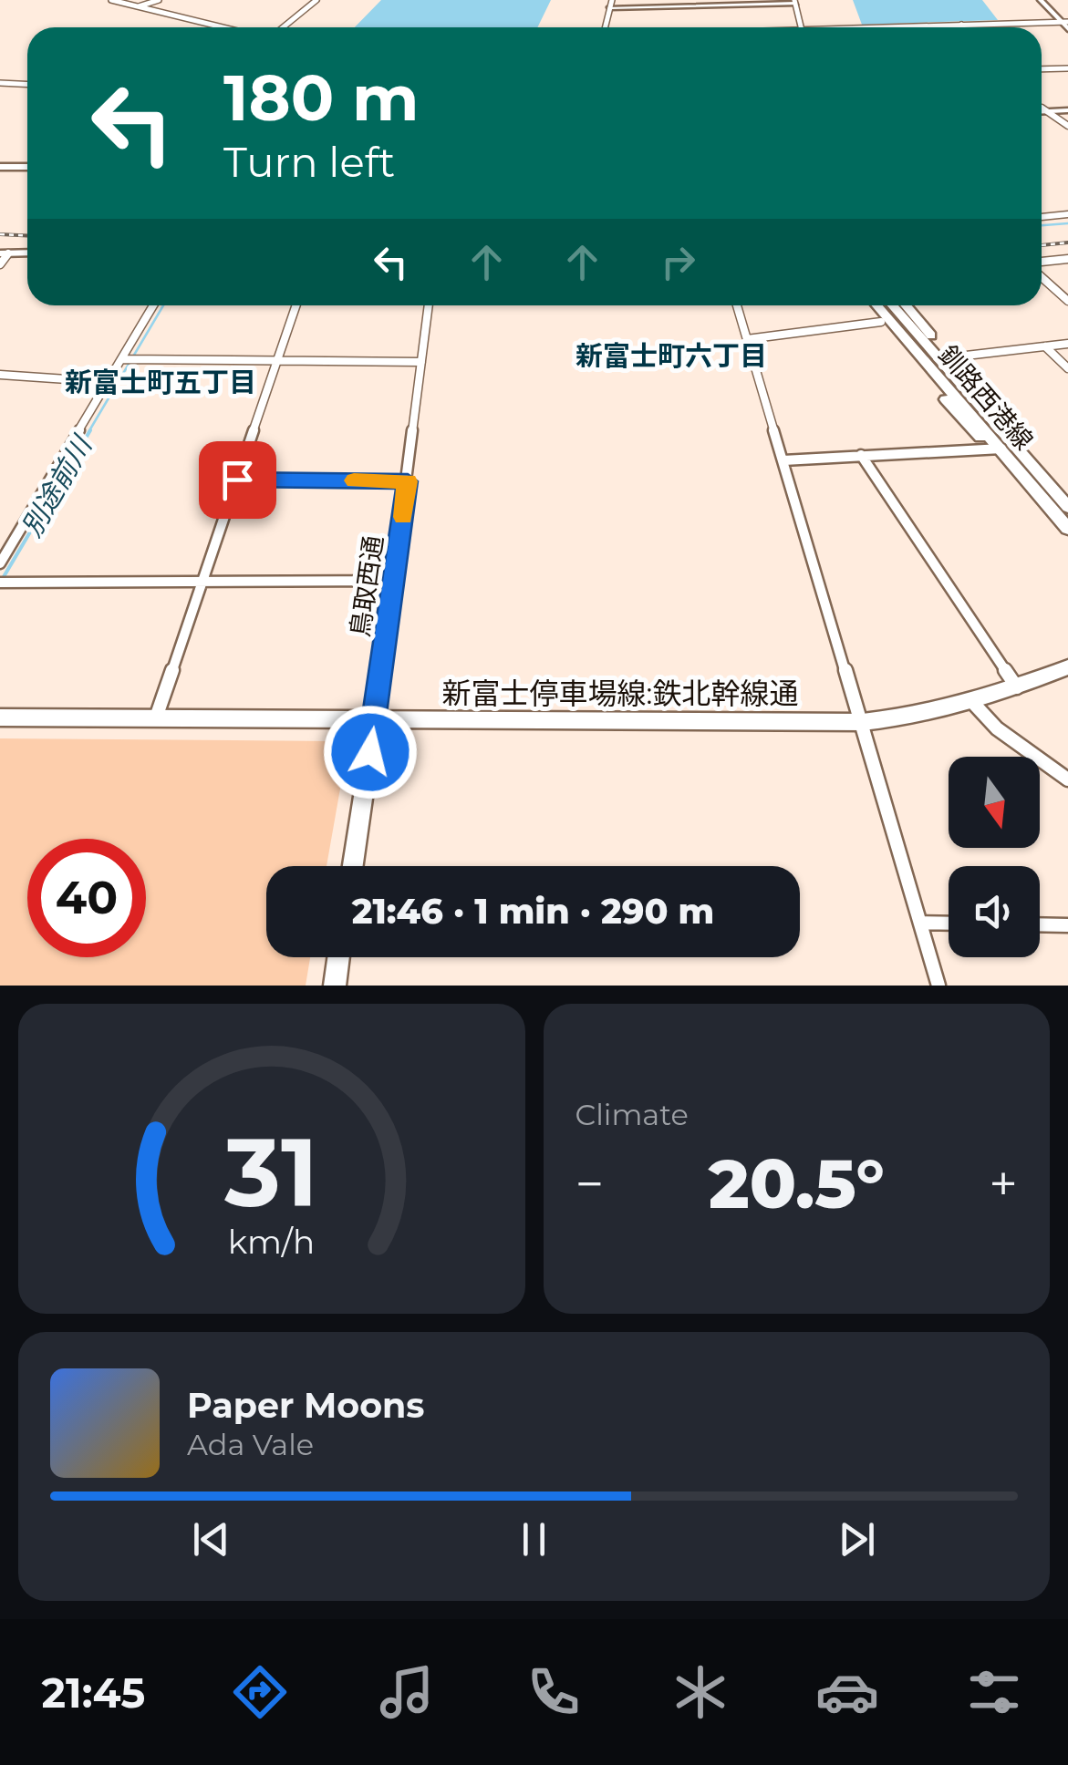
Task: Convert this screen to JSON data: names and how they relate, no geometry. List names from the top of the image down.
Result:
{
  "streets": {
    "main road": ["釧路西港線", "鳥取西通", "新富士停車場線:鉄北幹線通"]
  },
  "crossings": [
    ["鳥取西通", "新富士停車場線:鉄北幹線通"]
  ],
  "districts": ["新富士町六丁目", "新富士町五丁目"],
  "water": ["別途前川"],
  "north": "bottom",
  "page": {
    "turn": ["180 m", "Turn left"],
    "limit": "40",
    "trip": "21:46 · 1 min · 290 m",
    "tile": "Climate",
    "heat": ["−", "20.5°", "+"],
    "song": ["Paper Moons", "Ada Vale"],
    "tabs": "21:45",
    "gauge": ["31", "km/h"]
  }
}
